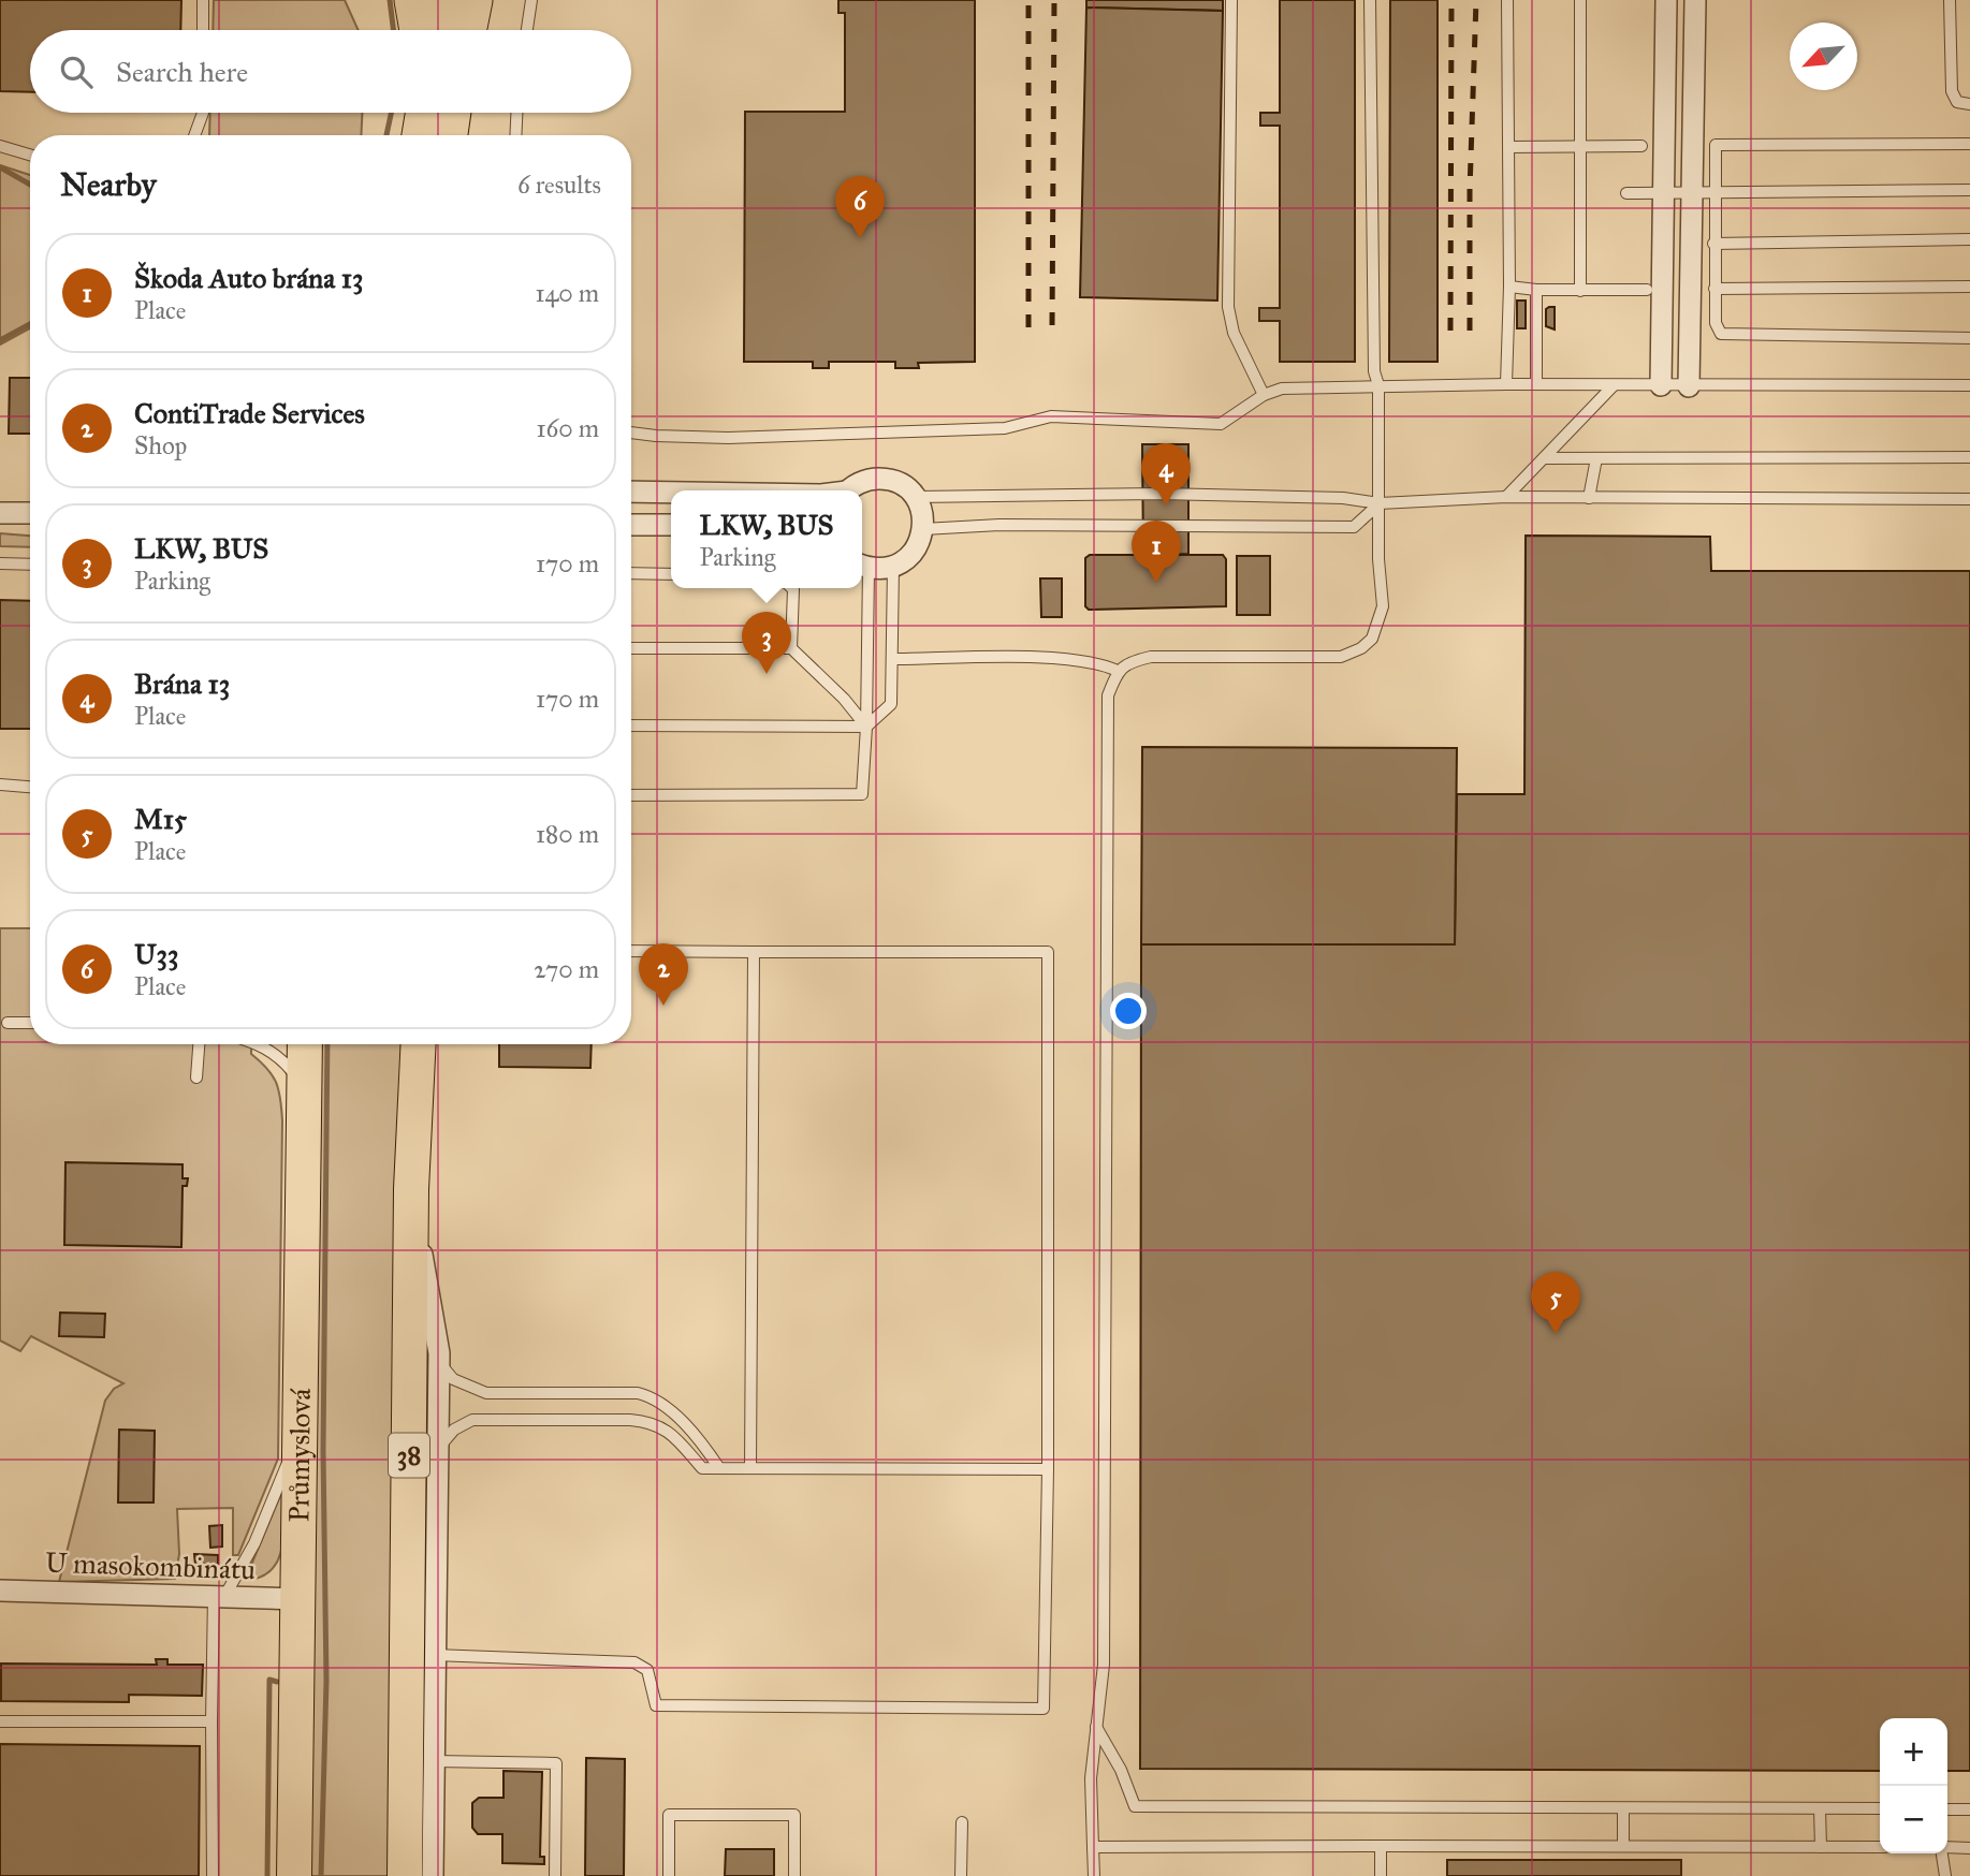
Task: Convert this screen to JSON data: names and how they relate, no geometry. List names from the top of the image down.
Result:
{
  "streets": {
    "main road": ["Průmyslová", "38"],
    "street": ["U masokombinátu"]
  },
  "crossings": [
    ["Průmyslová", "U masokombinátu"]
  ],
  "north": "bottom left",
  "page": {
    "search": "Search here",
    "heading": ["Nearby", "6 results"],
    "pins": [
      "6",
      "4",
      "1",
      "3",
      "2",
      "5"
    ],
    "list": [
      {
        "mark": "1",
        "name": "Škoda Auto brána 13",
        "note": "Place",
        "value": "140 m"
      },
      {
        "mark": "2",
        "name": "ContiTrade Services",
        "note": "Shop",
        "value": "160 m"
      },
      {
        "mark": "3",
        "name": "LKW, BUS",
        "note": "Parking",
        "value": "170 m"
      },
      {
        "mark": "4",
        "name": "Brána 13",
        "note": "Place",
        "value": "170 m"
      },
      {
        "mark": "5",
        "name": "M15",
        "note": "Place",
        "value": "180 m"
      },
      {
        "mark": "6",
        "name": "U33",
        "note": "Place",
        "value": "270 m"
      }
    ],
    "popup": ["LKW, BUS", "Parking"],
    "map_buttons": ["+", "−"]
  }
}
